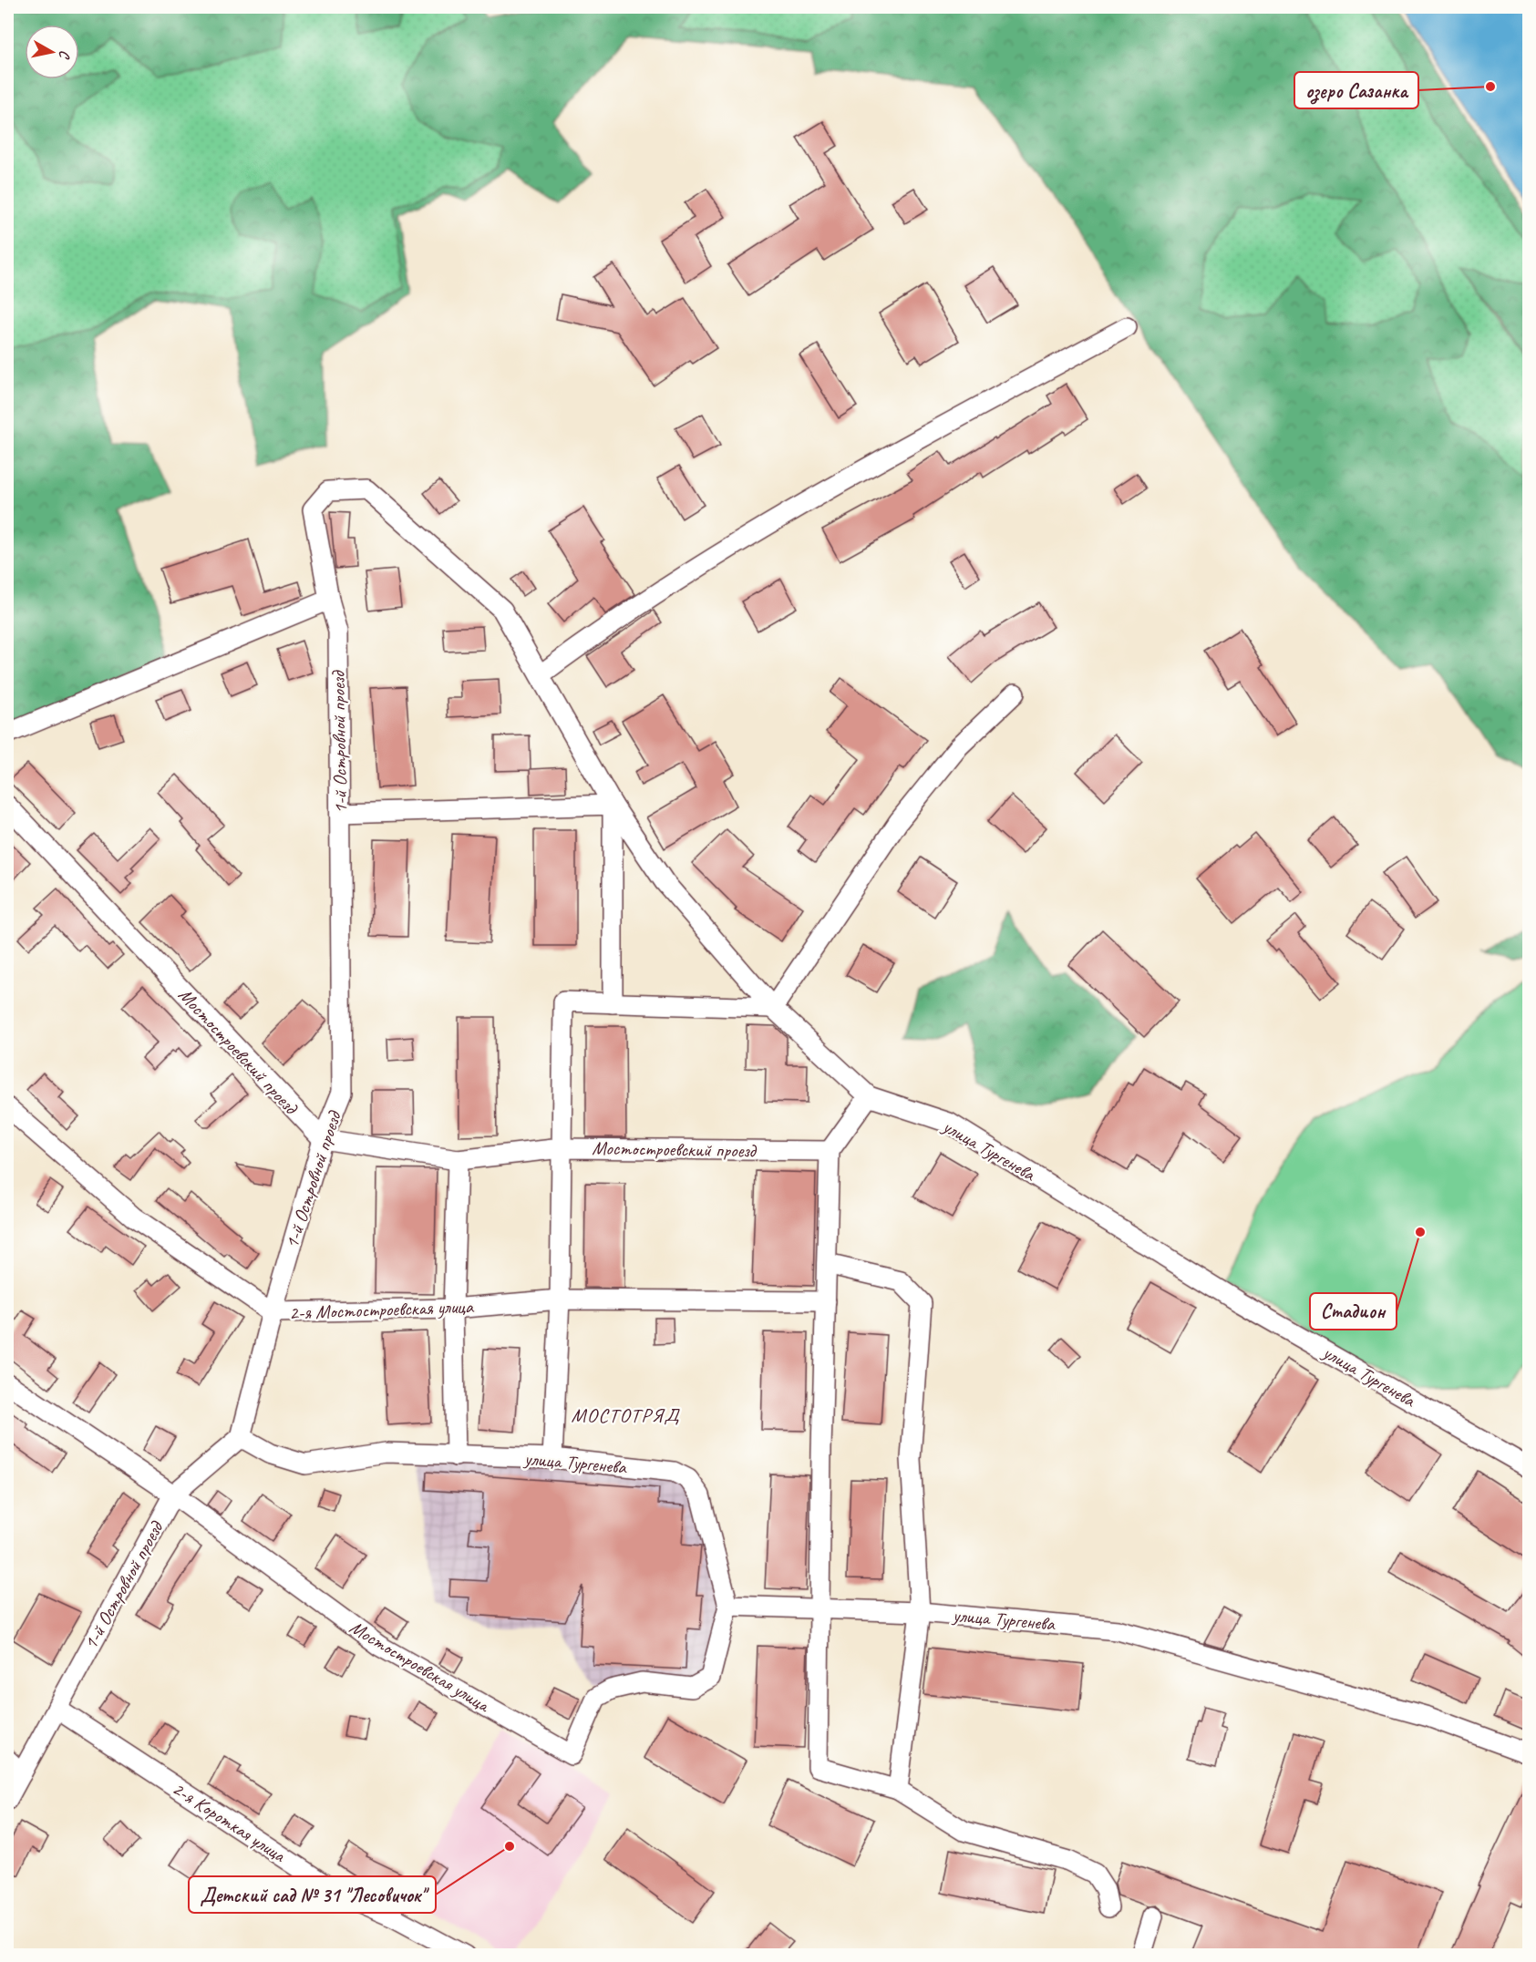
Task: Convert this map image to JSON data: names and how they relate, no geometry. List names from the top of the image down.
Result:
{
  "streets": {
    "street": [
      "1-й Островной проезд",
      "Мостостроевский проезд",
      "улица Тургенева",
      "2-я Мостостроевская улица",
      "Мостостроевская улица",
      "2-я Короткая улица"
    ]
  },
  "crossings": [
    ["1-й Островной проезд", "Мостостроевский проезд"],
    ["1-й Островной проезд", "улица Тургенева"],
    ["1-й Островной проезд", "2-я Мостостроевская улица"],
    ["1-й Островной проезд", "Мостостроевская улица"],
    ["1-й Островной проезд", "2-я Короткая улица"],
    ["улица Тургенева", "Мостостроевская улица"]
  ],
  "districts": ["МОСТОТРЯД"],
  "places": ["озеро Сазанка", "Стадион", "Детский сад № 31 \"Лесовичок\""],
  "north": "right"
}
